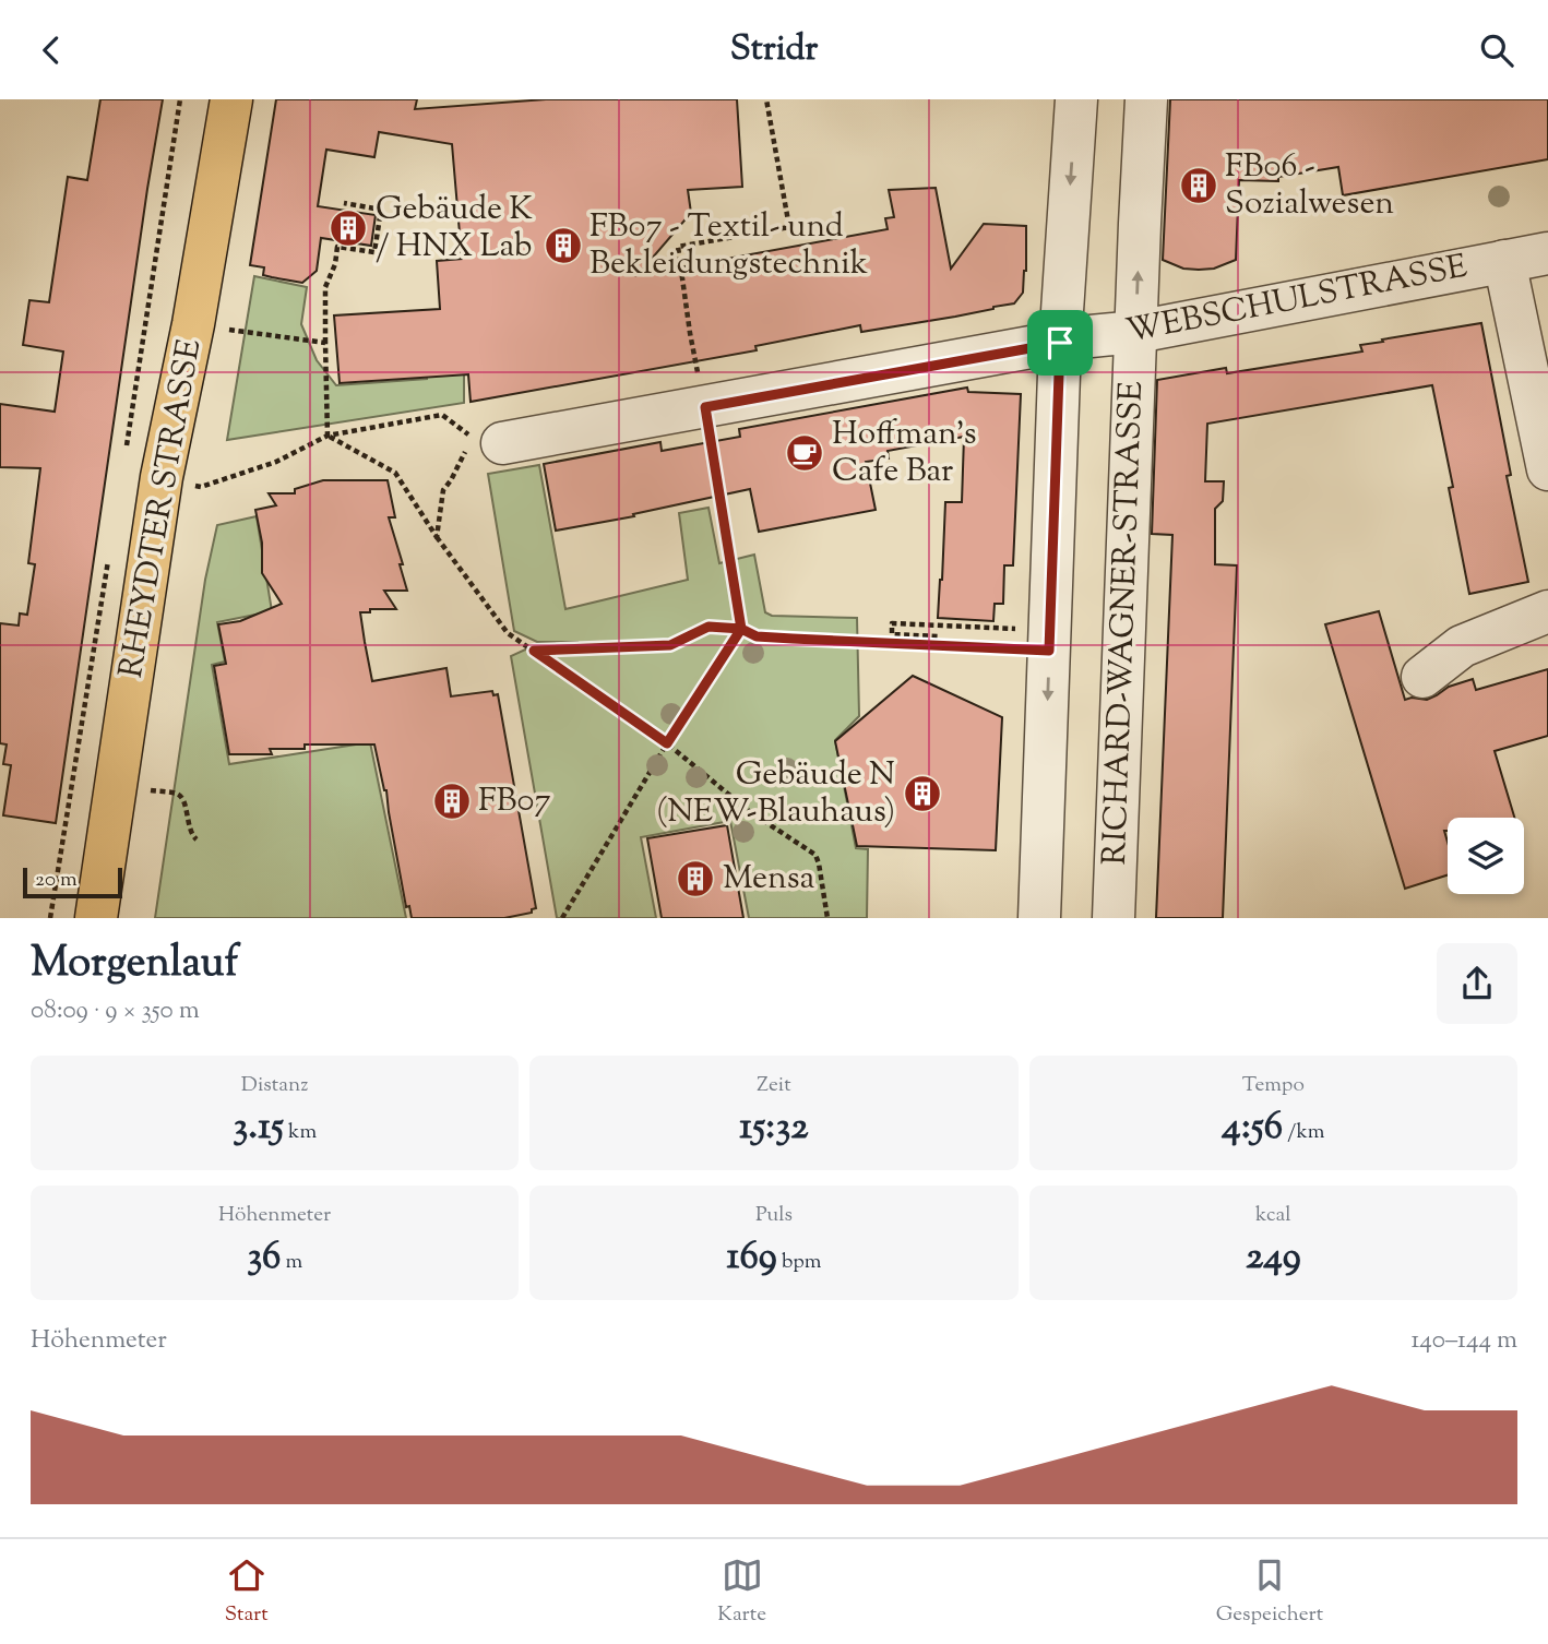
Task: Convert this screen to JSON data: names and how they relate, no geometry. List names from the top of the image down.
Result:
{
  "streets": {
    "main road": ["RHEYDTER STRASSE"],
    "street": ["WEBSCHULSTRASSE", "RICHARD-WAGNER-STRASSE"]
  },
  "crossings": [
    ["WEBSCHULSTRASSE", "RICHARD-WAGNER-STRASSE"]
  ],
  "places": {
    "building": [
      "FB06 - Sozialwesen",
      "Gebäude K / HNX Lab",
      "FB07 - Textil- und Bekleidungstechnik",
      "Gebäude N (NEW-Blauhaus)",
      "FB07",
      "Mensa"
    ],
    "cafe": ["Hoffman’s Cafe Bar"]
  },
  "scale_bar": "20 m",
  "page": {
    "header": "Stridr",
    "scale": "20 m",
    "heading": ["Morgenlauf", "08:09 · 9 × 350 m"],
    "stats": [
      ["Distanz", "3.15 km"],
      ["Zeit", "15:32"],
      ["Tempo", "4:56 /km"],
      ["Höhenmeter", "36 m"],
      ["Puls", "169 bpm"],
      ["kcal", "249"]
    ],
    "chart": ["Höhenmeter", "140–144 m"],
    "tabs": ["Start", "Karte", "Gespeichert"]
  }
}
